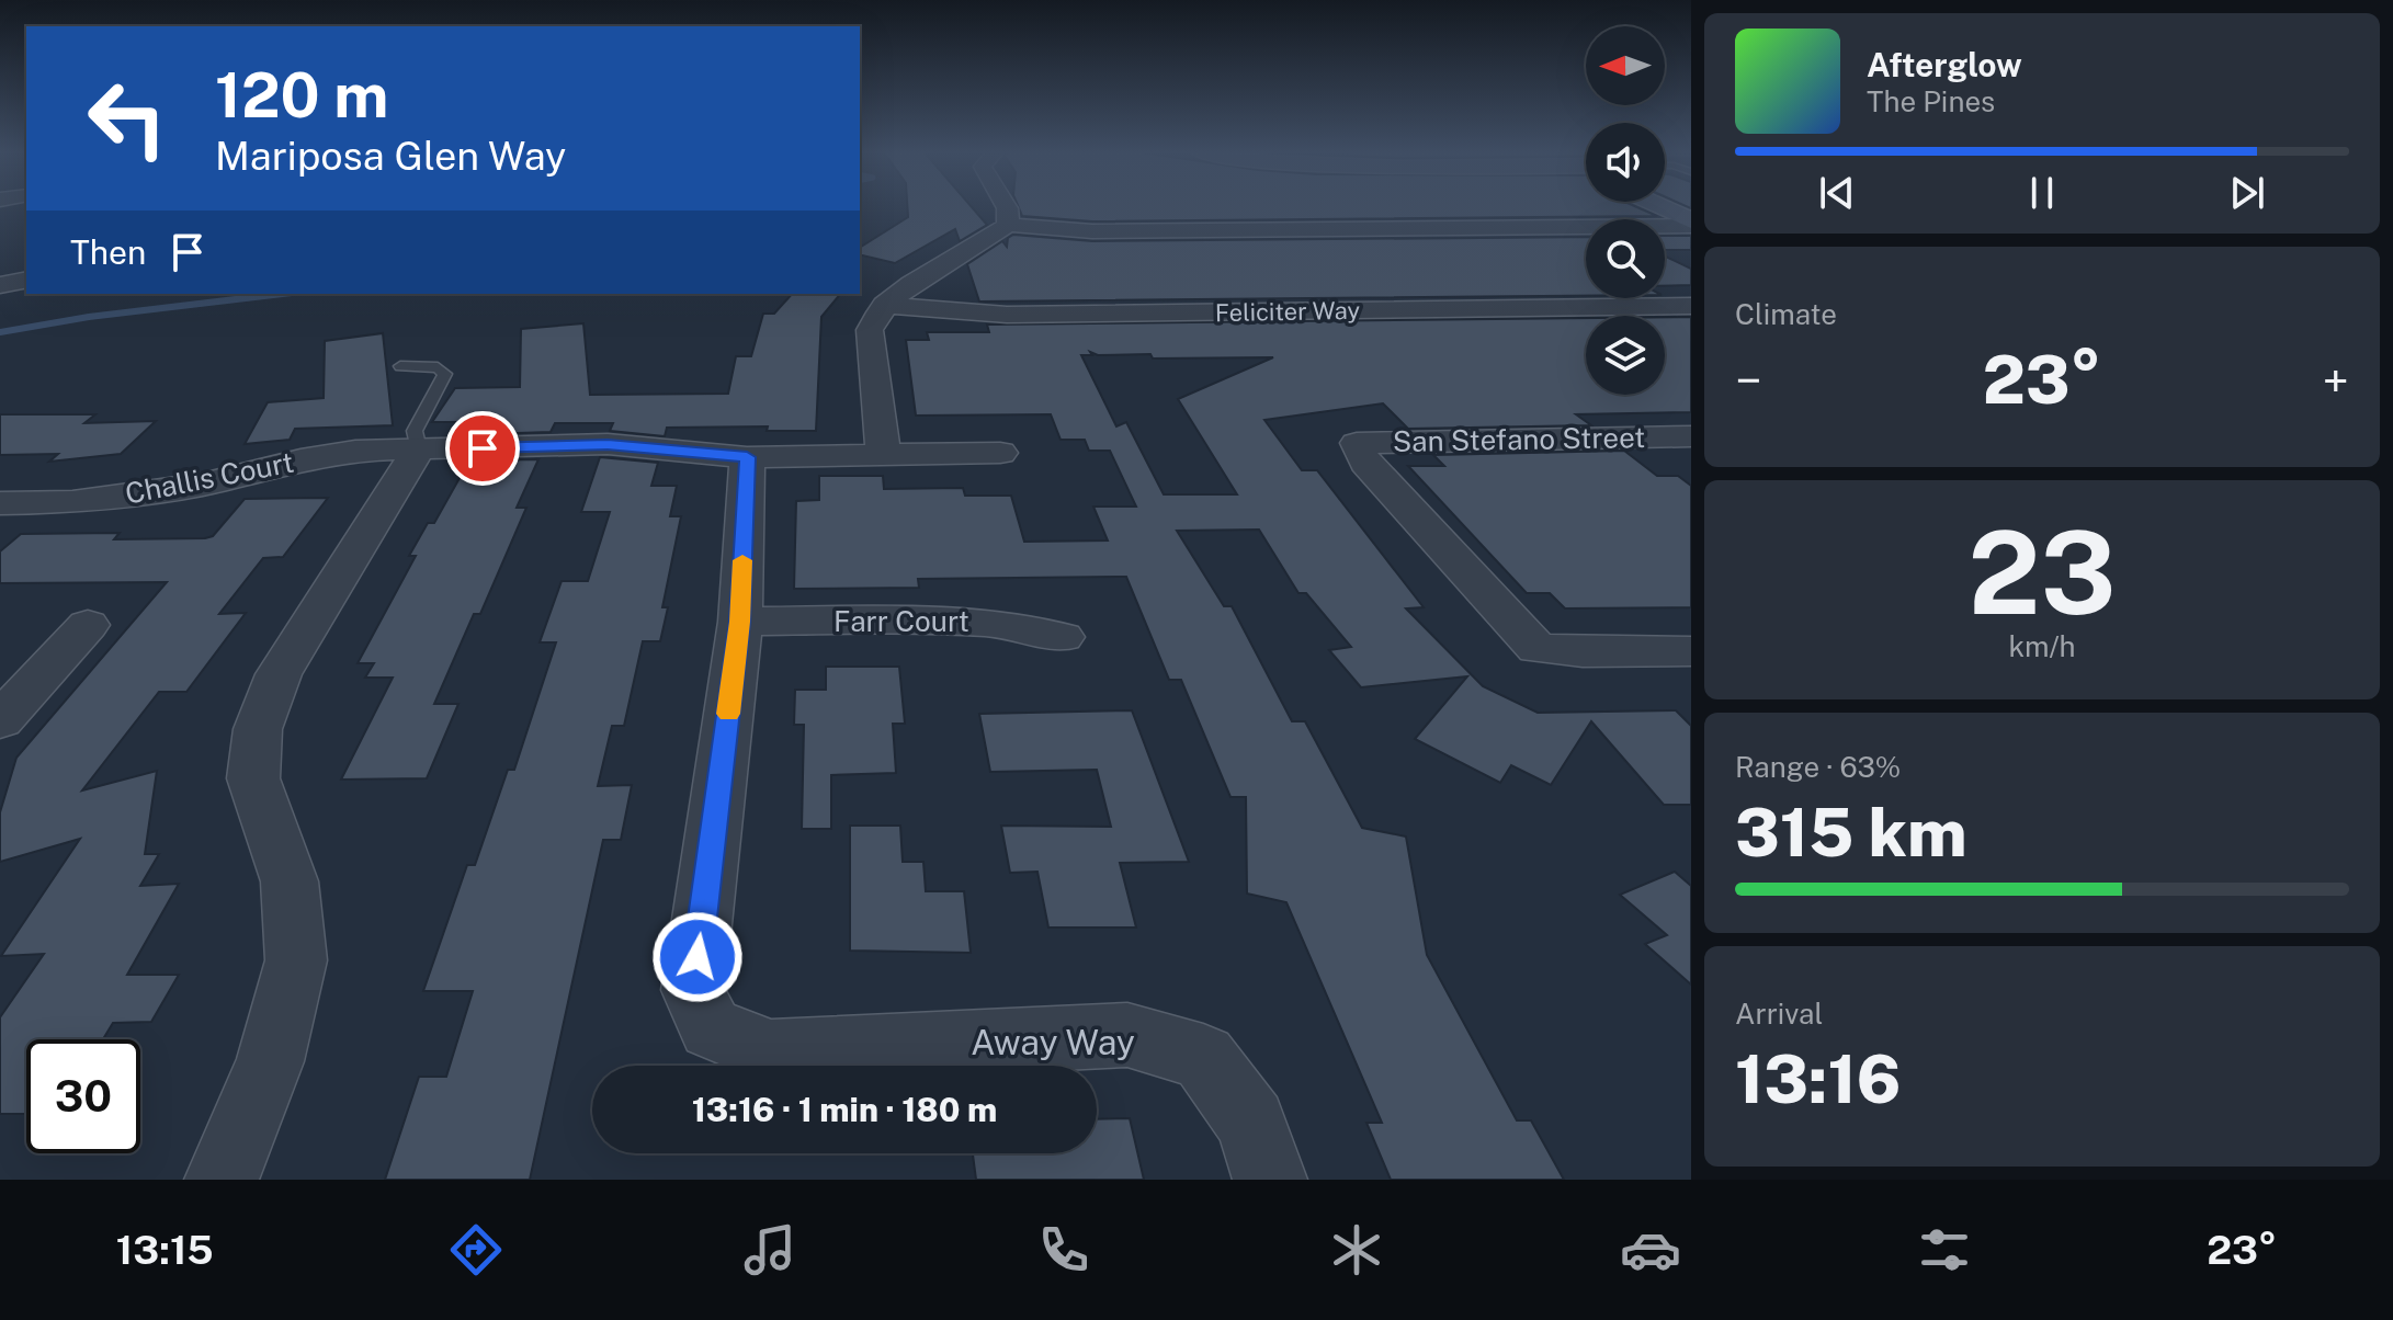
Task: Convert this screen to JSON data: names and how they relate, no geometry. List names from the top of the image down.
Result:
{
  "streets": {
    "street": [
      "Feliciter Way",
      "San Stefano Street",
      "Challis Court",
      "Farr Court",
      "Away Way"
    ]
  },
  "crossings": [
    ["Challis Court", "Away Way"],
    ["Farr Court", "Away Way"]
  ],
  "north": "left",
  "page": {
    "turn": ["120 m", "Mariposa Glen Way"],
    "song": ["Afterglow", "The Pines"],
    "then": "Then",
    "tile": [
      "Climate",
      ["23", "km/h"],
      ["Range · 63%", "315 km"],
      ["Arrival", "13:16"]
    ],
    "heat": ["−", "23°", "+"],
    "limit": "30",
    "trip": "13:16 · 1 min · 180 m",
    "tabs": ["13:15", "23°"]
  }
}
